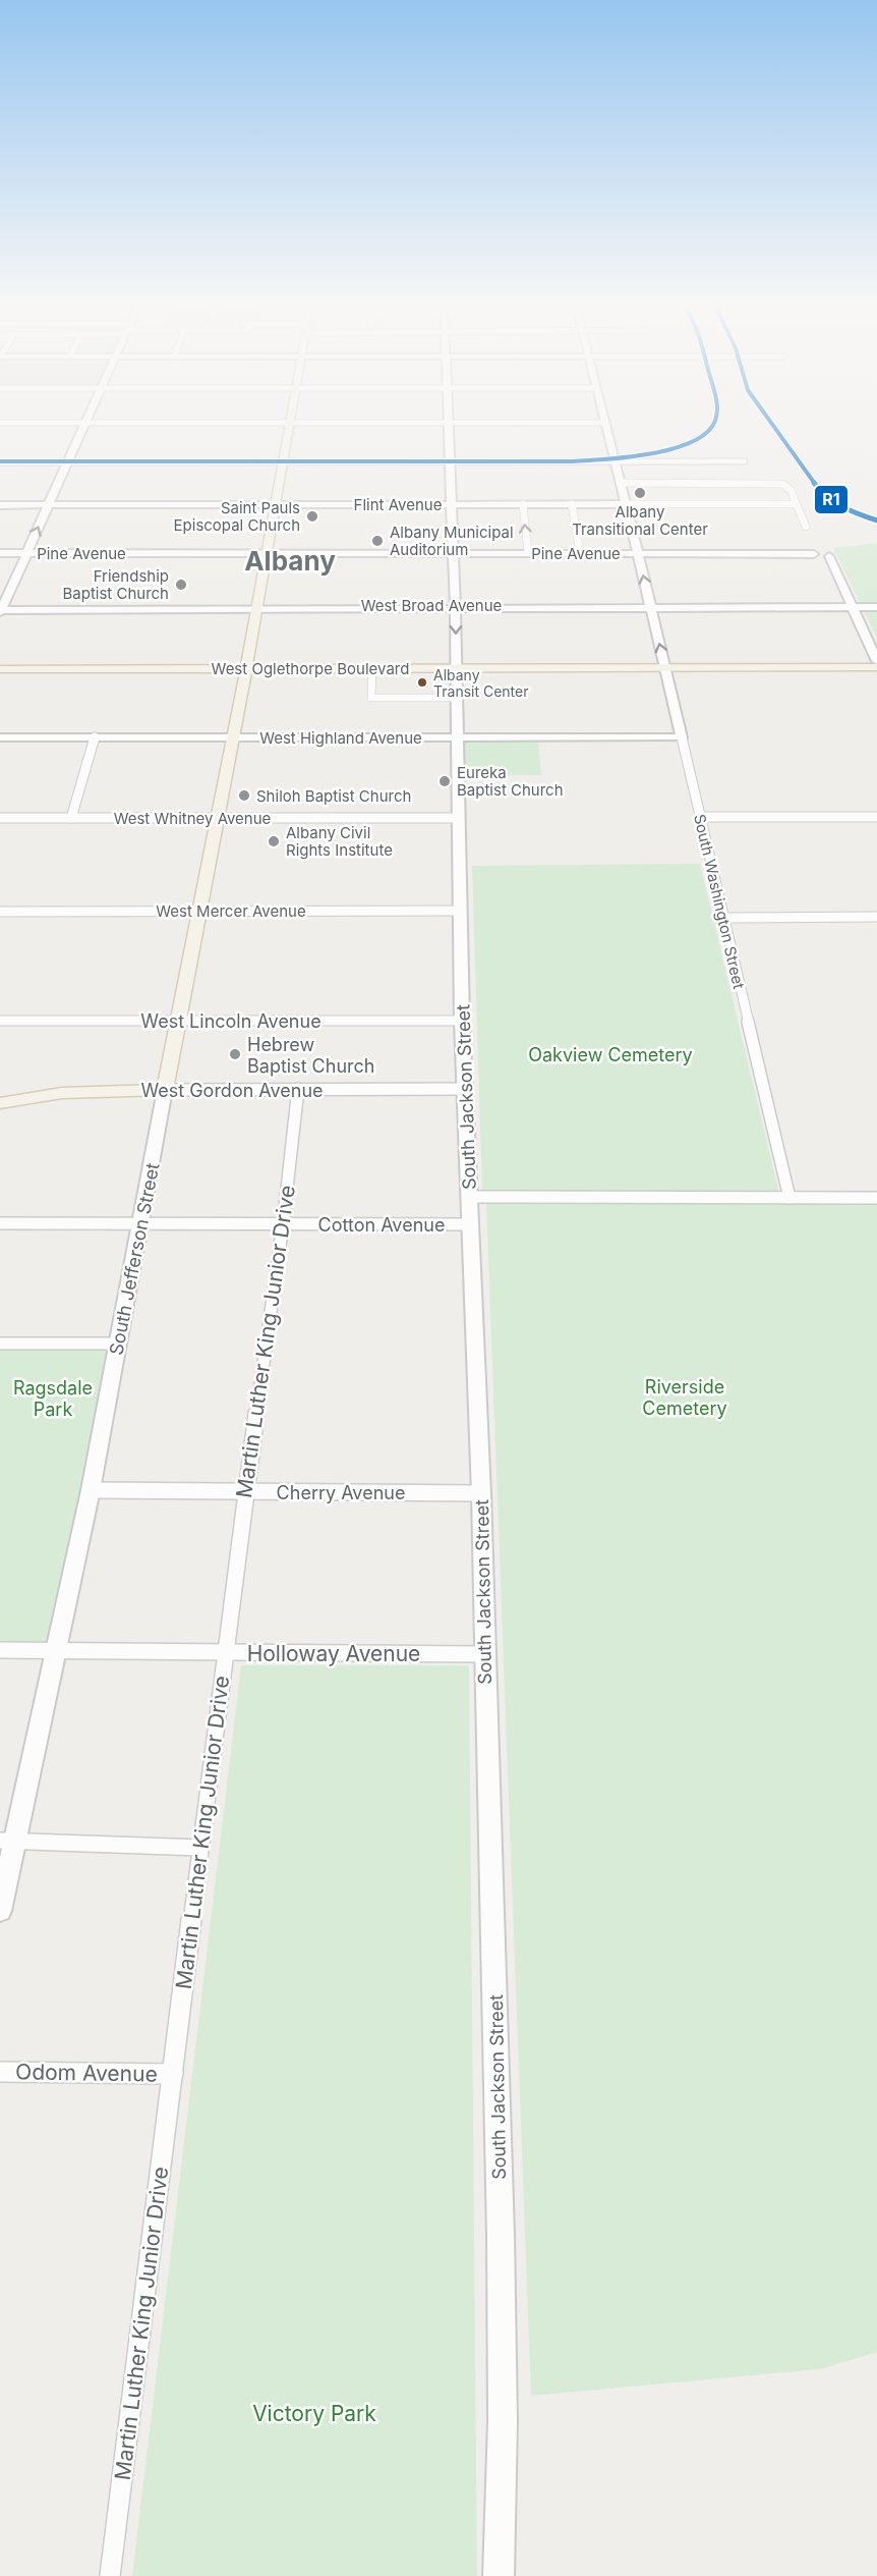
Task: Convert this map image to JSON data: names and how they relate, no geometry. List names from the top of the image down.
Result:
{
  "streets": {
    "main road": ["West Oglethorpe Boulevard", "West Gordon Avenue", "South Jefferson Street"],
    "street": [
      "Flint Avenue",
      "Pine Avenue",
      "West Broad Avenue",
      "West Highland Avenue",
      "West Whitney Avenue",
      "South Washington Street",
      "West Mercer Avenue",
      "West Lincoln Avenue",
      "South Jackson Street",
      "Cotton Avenue",
      "Martin Luther King Junior Drive",
      "Cherry Avenue",
      "Holloway Avenue",
      "Odom Avenue"
    ]
  },
  "crossings": [
    ["Flint Avenue", "South Washington Street"],
    ["Flint Avenue", "South Jackson Street"],
    ["Flint Avenue", "South Jefferson Street"],
    ["Pine Avenue", "West Broad Avenue"],
    ["Pine Avenue", "South Washington Street"],
    ["Pine Avenue", "South Jackson Street"],
    ["Pine Avenue", "South Jefferson Street"],
    ["West Broad Avenue", "South Washington Street"],
    ["West Broad Avenue", "South Jackson Street"],
    ["West Broad Avenue", "South Jefferson Street"],
    ["West Oglethorpe Boulevard", "South Washington Street"],
    ["West Oglethorpe Boulevard", "South Jackson Street"],
    ["West Oglethorpe Boulevard", "South Jefferson Street"],
    ["West Highland Avenue", "South Washington Street"],
    ["West Highland Avenue", "South Jackson Street"],
    ["West Highland Avenue", "South Jefferson Street"],
    ["West Whitney Avenue", "South Jackson Street"],
    ["West Whitney Avenue", "South Jefferson Street"],
    ["West Mercer Avenue", "South Jackson Street"],
    ["West Mercer Avenue", "South Jefferson Street"],
    ["West Lincoln Avenue", "South Jackson Street"],
    ["West Lincoln Avenue", "South Jefferson Street"],
    ["West Gordon Avenue", "South Jackson Street"],
    ["West Gordon Avenue", "South Jefferson Street"],
    ["West Gordon Avenue", "Martin Luther King Junior Drive"],
    ["South Jackson Street", "Cotton Avenue"],
    ["South Jackson Street", "Cherry Avenue"],
    ["South Jackson Street", "Holloway Avenue"],
    ["Cotton Avenue", "South Jefferson Street"],
    ["Cotton Avenue", "Martin Luther King Junior Drive"],
    ["South Jefferson Street", "Cherry Avenue"],
    ["South Jefferson Street", "Holloway Avenue"],
    ["Martin Luther King Junior Drive", "Cherry Avenue"],
    ["Martin Luther King Junior Drive", "Holloway Avenue"],
    ["Martin Luther King Junior Drive", "Odom Avenue"]
  ],
  "districts": ["Albany"],
  "parks": [
    "Oakview Cemetery",
    "Riverside Cemetery",
    "Ragsdale Park",
    "Victory Park"
  ],
  "places": [
    "Albany Transitional Center",
    "Saint Pauls Episcopal Church",
    "Albany Municipal Auditorium",
    "Friendship Baptist Church",
    "Albany Transit Center",
    "Eureka Baptist Church",
    "Shiloh Baptist Church",
    "Albany Civil Rights Institute",
    "Hebrew Baptist Church"
  ],
  "lines": ["transit line R1"]
}
